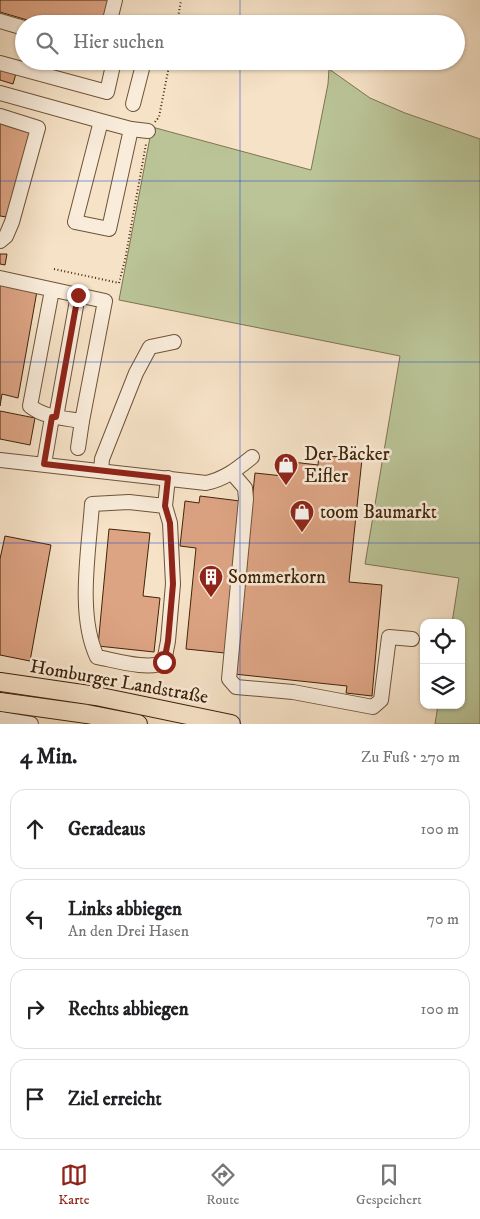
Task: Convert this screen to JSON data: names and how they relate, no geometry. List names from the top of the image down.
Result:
{
  "streets": {
    "main road": ["Homburger Landstraße"]
  },
  "places": {
    "shop": ["Der Bäcker Eifler", "toom Baumarkt"],
    "building": ["Sommerkorn"]
  },
  "page": {
    "search": "Hier suchen",
    "heading": ["4 Min.", "Zu Fuß · 270 m"],
    "list": [
      ["Geradeaus", "100 m"],
      ["Links abbiegen", "An den Drei Hasen", "70 m"],
      ["Rechts abbiegen", "100 m"],
      "Ziel erreicht"
    ],
    "nav": ["Karte", "Route", "Gespeichert"]
  }
}
